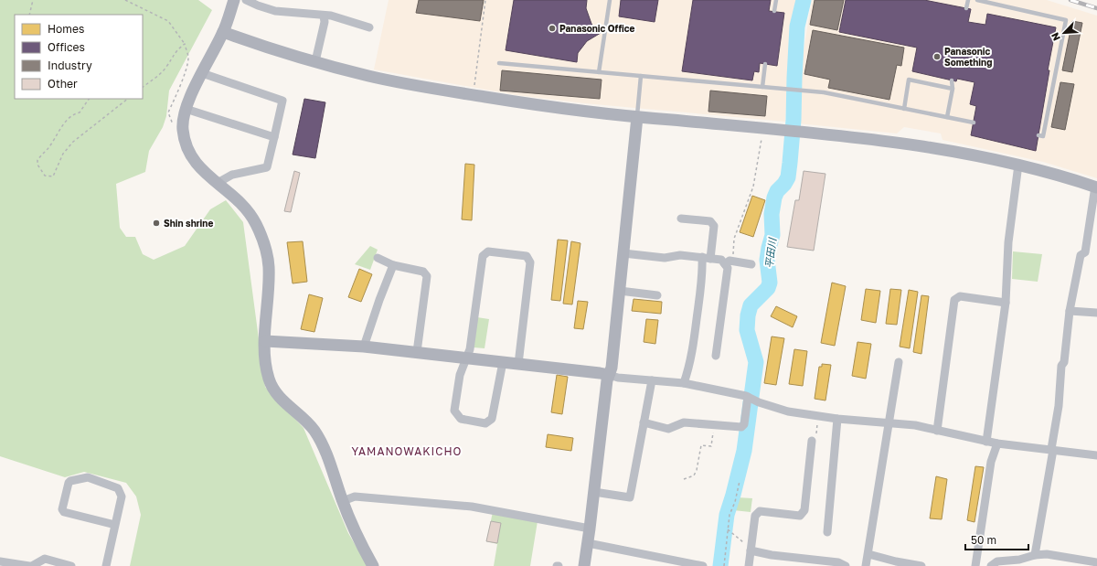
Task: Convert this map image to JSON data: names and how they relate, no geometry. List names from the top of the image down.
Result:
{
  "districts": ["YAMANOWAKICHO"],
  "water": ["平田川"],
  "places": ["Panasonic Office", "Panasonic Something", "Shin shrine"],
  "legend": [
    "Homes",
    "Offices",
    "Industry",
    "Other"
  ],
  "scale_bar": "50 m",
  "north": "bottom left"
}
